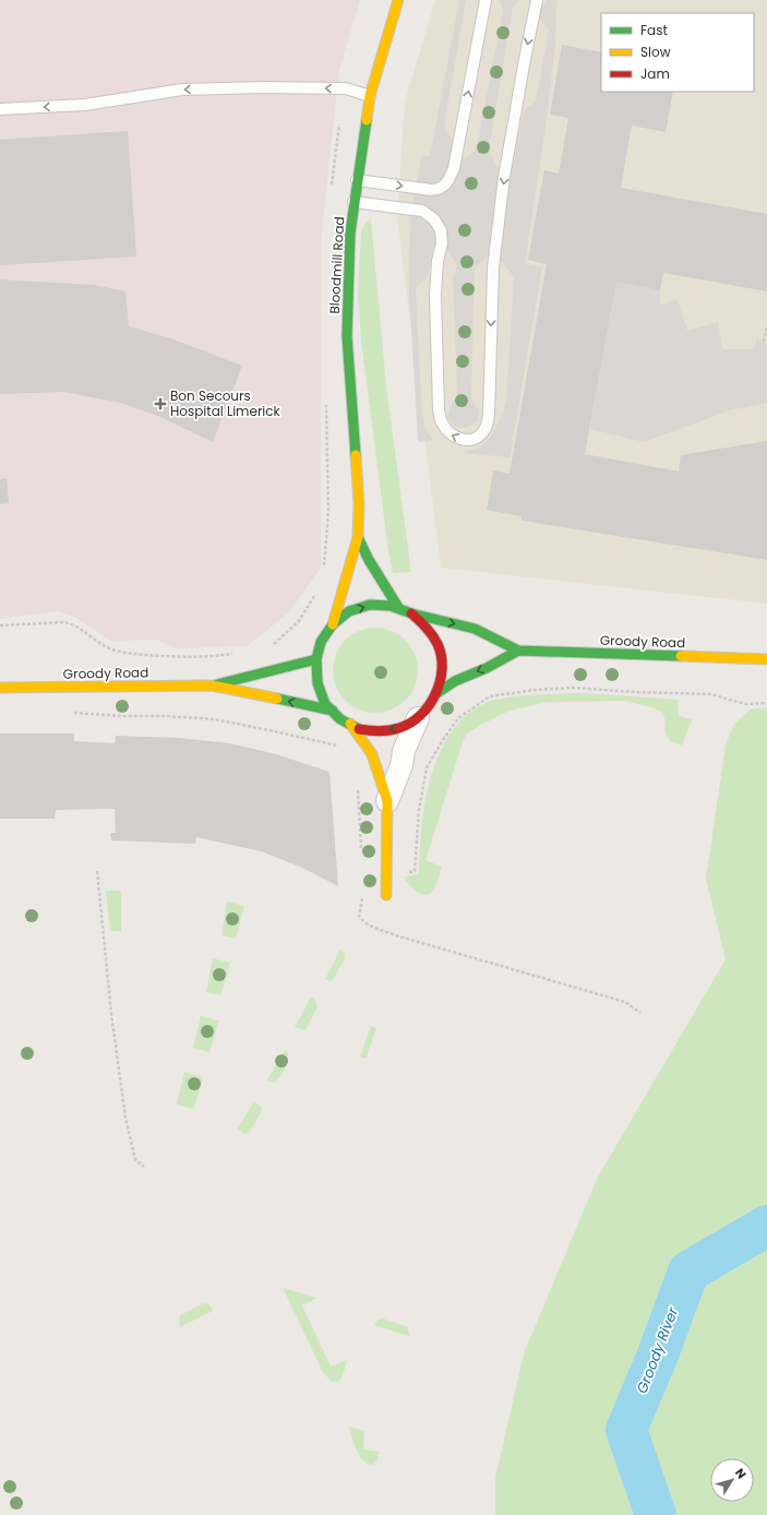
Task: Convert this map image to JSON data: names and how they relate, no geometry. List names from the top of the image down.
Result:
{
  "streets": {
    "street": ["Bloodmill Road", "Groody Road"]
  },
  "water": ["Groody River"],
  "places": {
    "health": ["Bon Secours Hospital Limerick"]
  },
  "legend": ["Fast", "Slow", "Jam"],
  "north": "top right"
}
